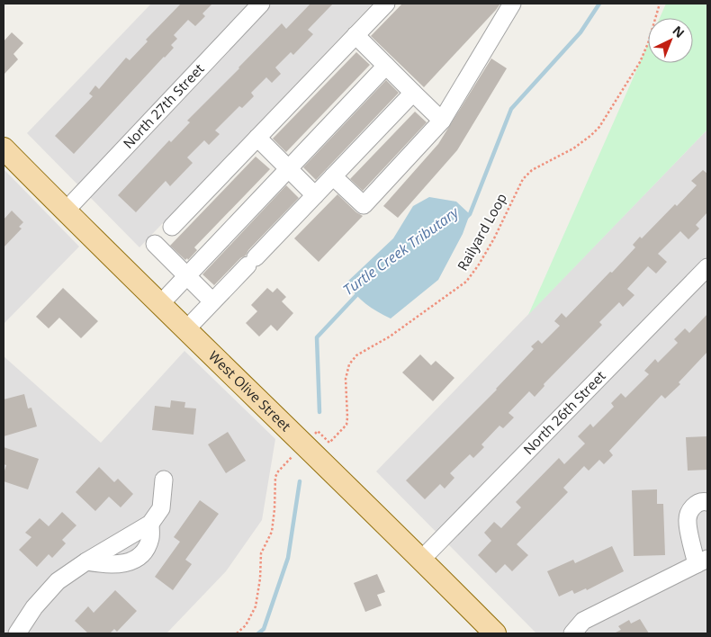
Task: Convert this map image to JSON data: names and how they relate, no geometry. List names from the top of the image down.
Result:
{
  "streets": {
    "main road": ["West Olive Street"],
    "street": ["North 27th Street", "North 26th Street"],
    "path": ["Railyard Loop"]
  },
  "crossings": [
    ["North 27th Street", "West Olive Street"],
    ["West Olive Street", "North 26th Street"]
  ],
  "water": ["Turtle Creek Tributary"],
  "north": "top right"
}
